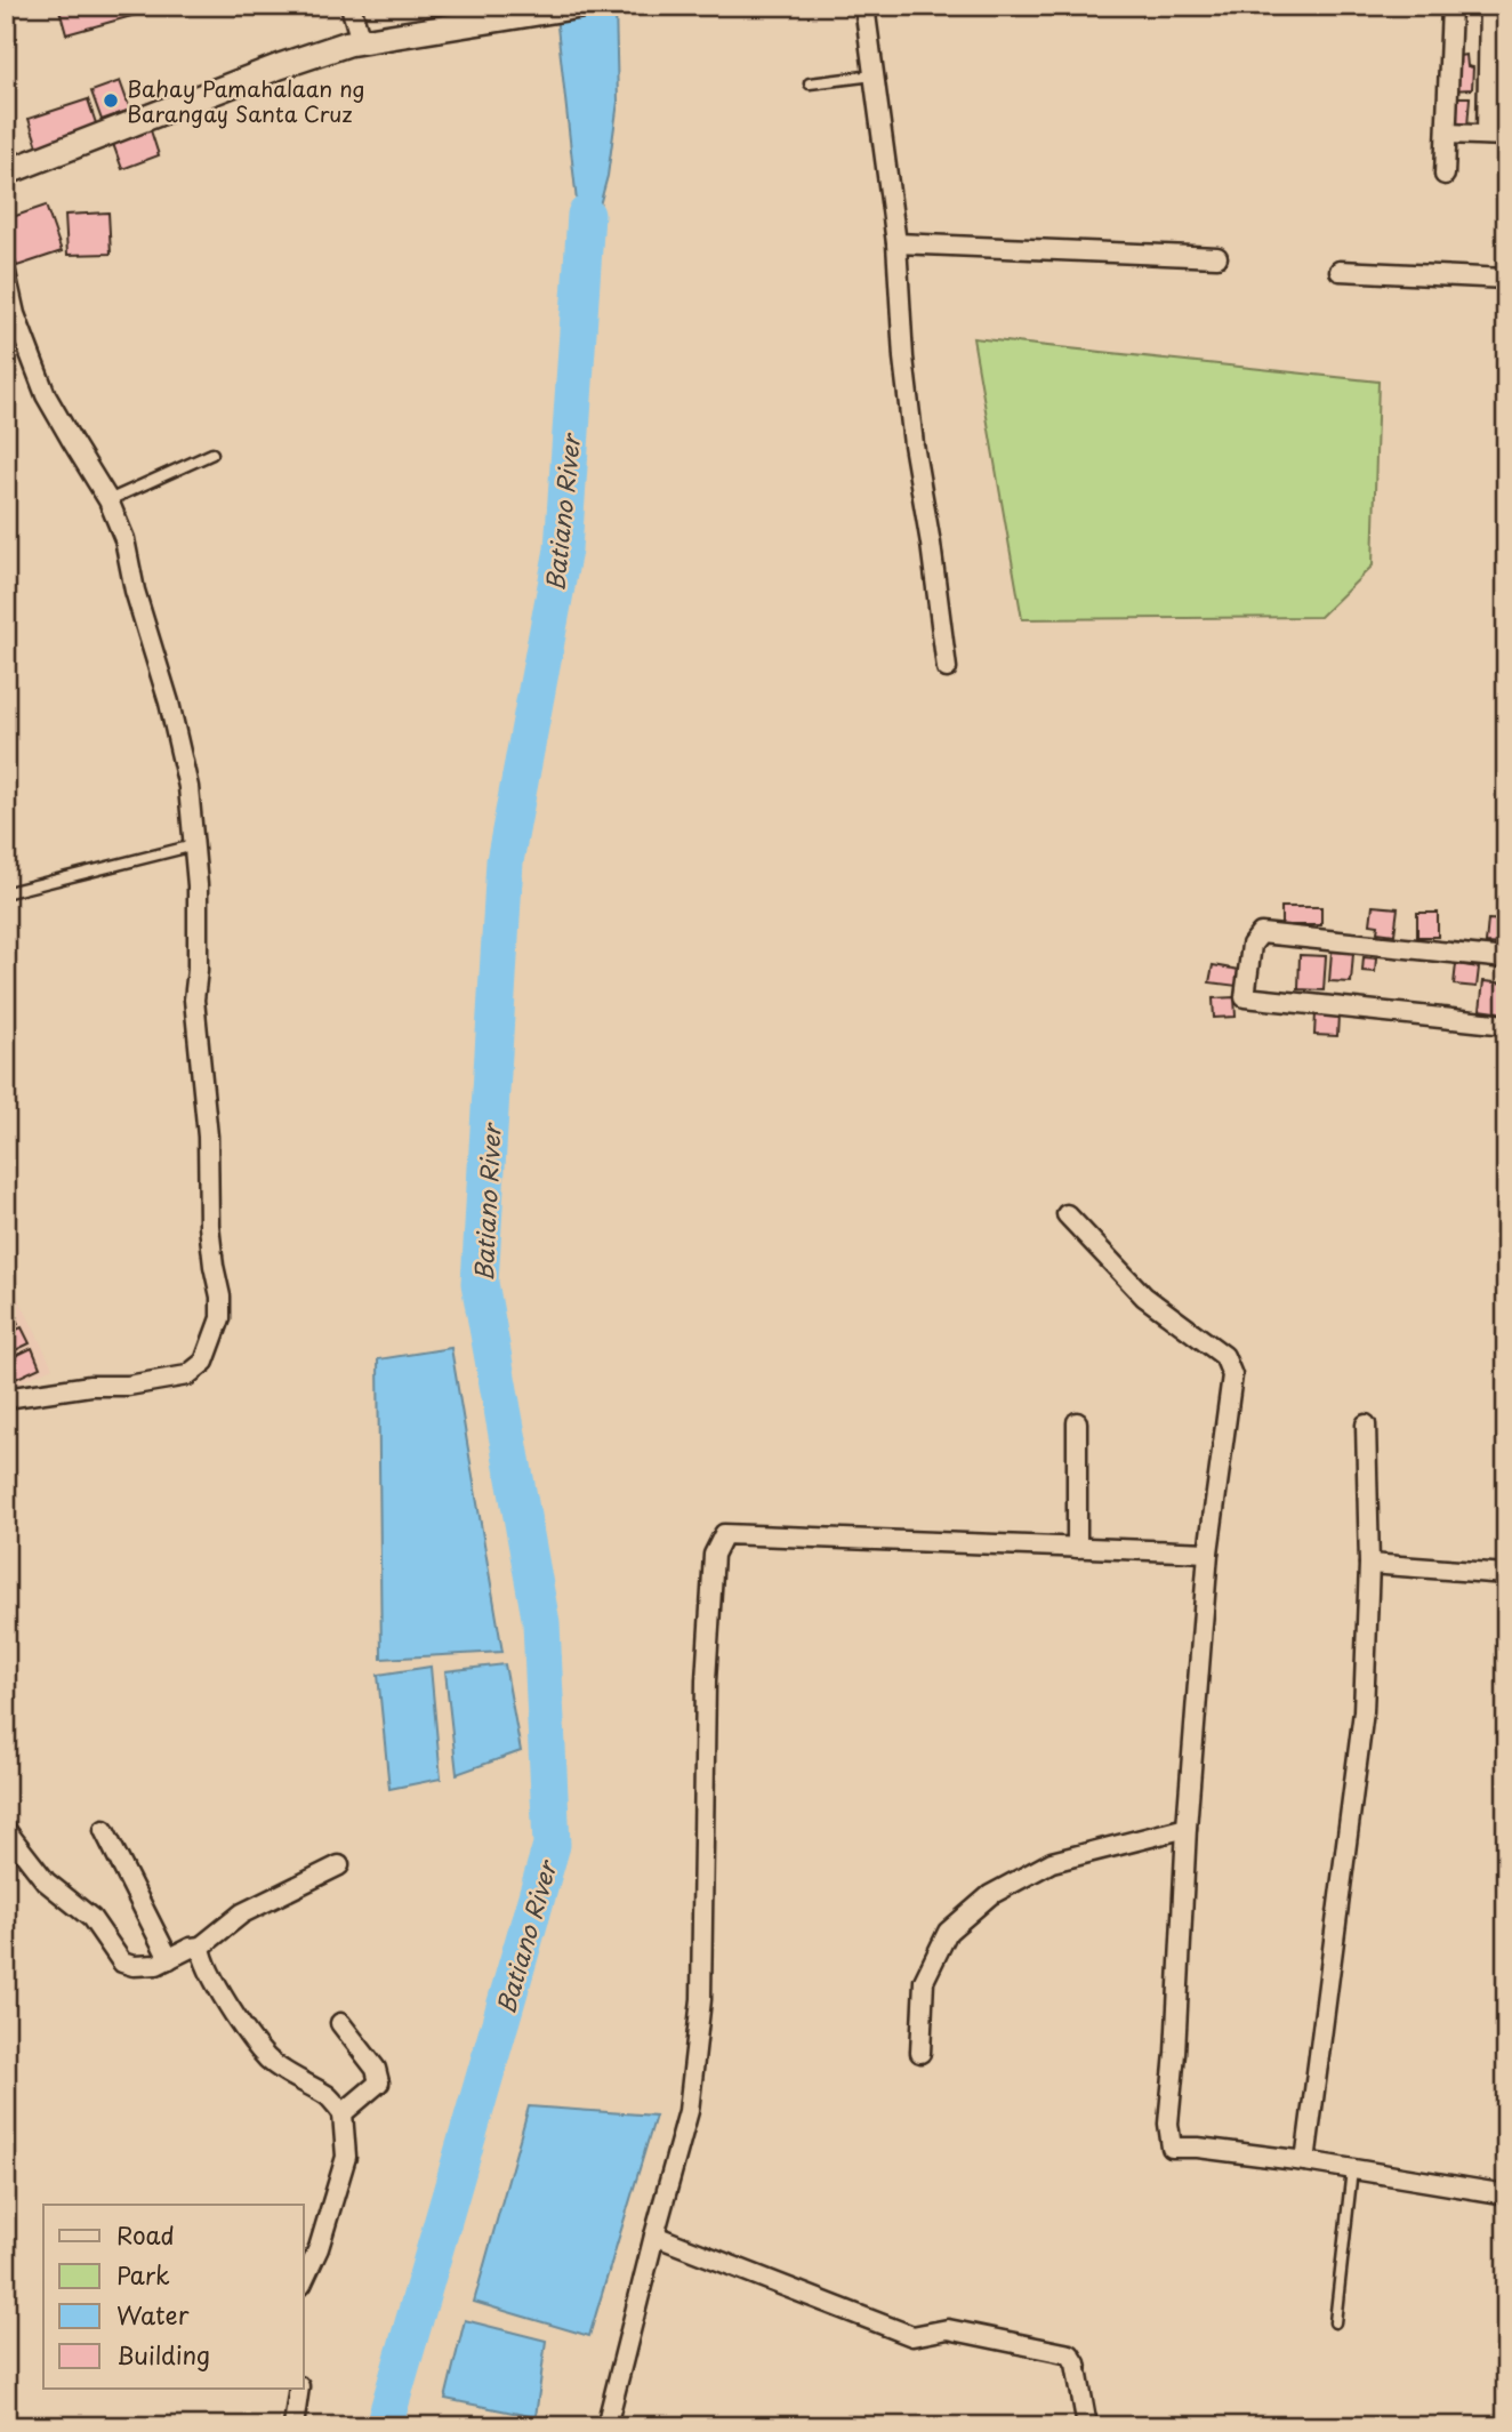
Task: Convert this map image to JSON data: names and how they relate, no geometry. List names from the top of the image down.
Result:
{
  "water": ["Batiano River"],
  "places": ["Bahay Pamahalaan ng Barangay Santa Cruz"],
  "legend": [
    "Road",
    "Park",
    "Water",
    "Building"
  ]
}
